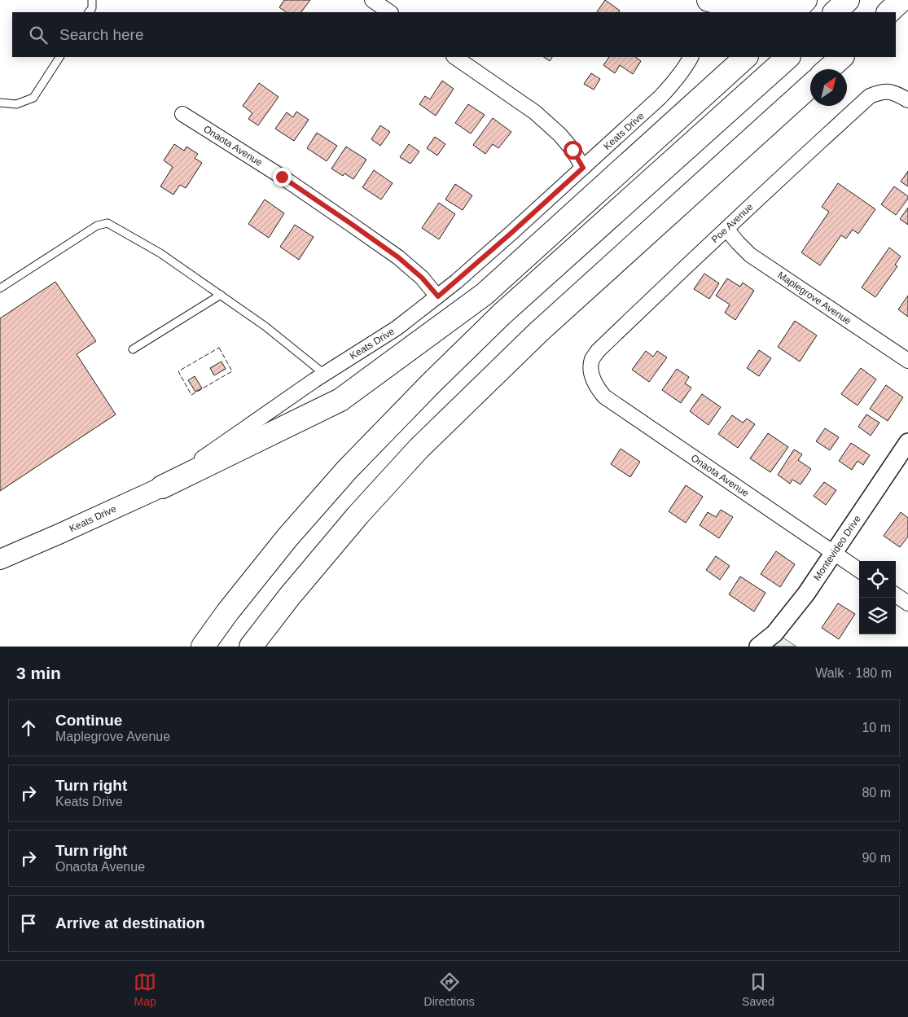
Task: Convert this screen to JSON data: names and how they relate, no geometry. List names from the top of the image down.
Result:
{
  "streets": {
    "main road": ["Keats Drive"],
    "street": [
      "Onaota Avenue",
      "Poe Avenue",
      "Maplegrove Avenue",
      "Montevideo Drive"
    ]
  },
  "crossings": [
    ["Keats Drive", "Onaota Avenue"],
    ["Onaota Avenue", "Poe Avenue"],
    ["Onaota Avenue", "Montevideo Drive"],
    ["Poe Avenue", "Maplegrove Avenue"]
  ],
  "north": "top right",
  "page": {
    "search": "Search here",
    "heading": ["3 min", "Walk · 180 m"],
    "list": [
      ["Continue", "Maplegrove Avenue", "10 m"],
      ["Turn right", "Keats Drive", "80 m"],
      ["Turn right", "Onaota Avenue", "90 m"],
      "Arrive at destination"
    ],
    "nav": ["Map", "Directions", "Saved"]
  }
}
